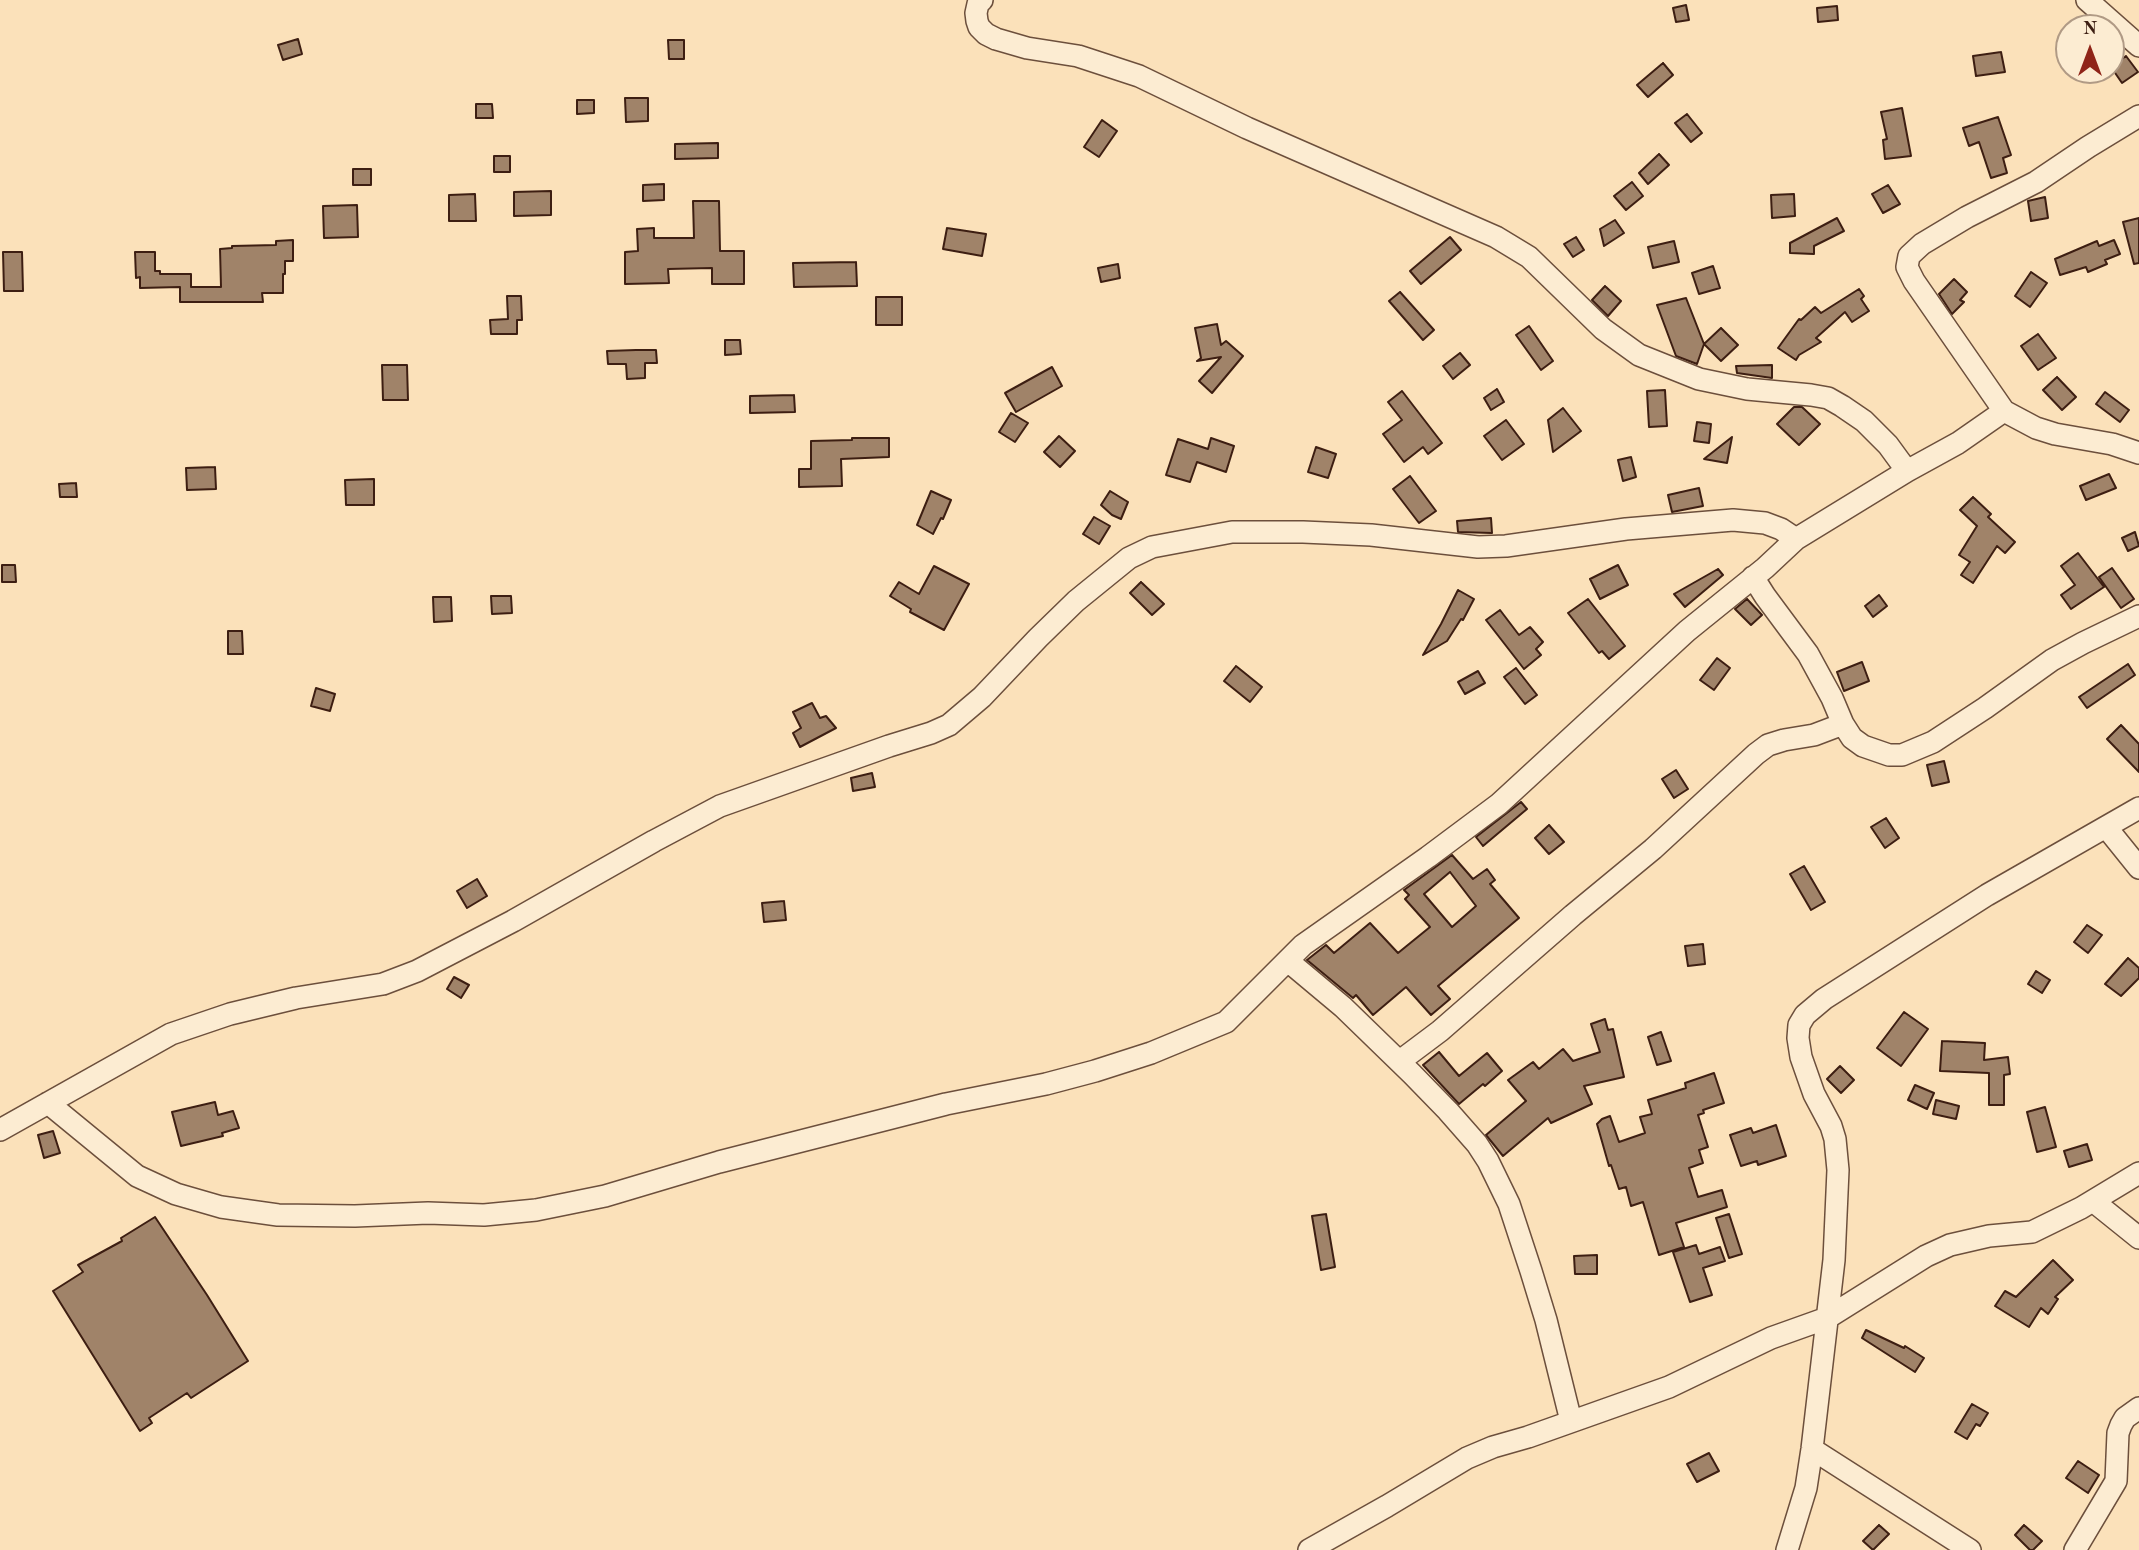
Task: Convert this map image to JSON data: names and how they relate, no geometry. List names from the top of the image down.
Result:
{
  "north": "top"
}
